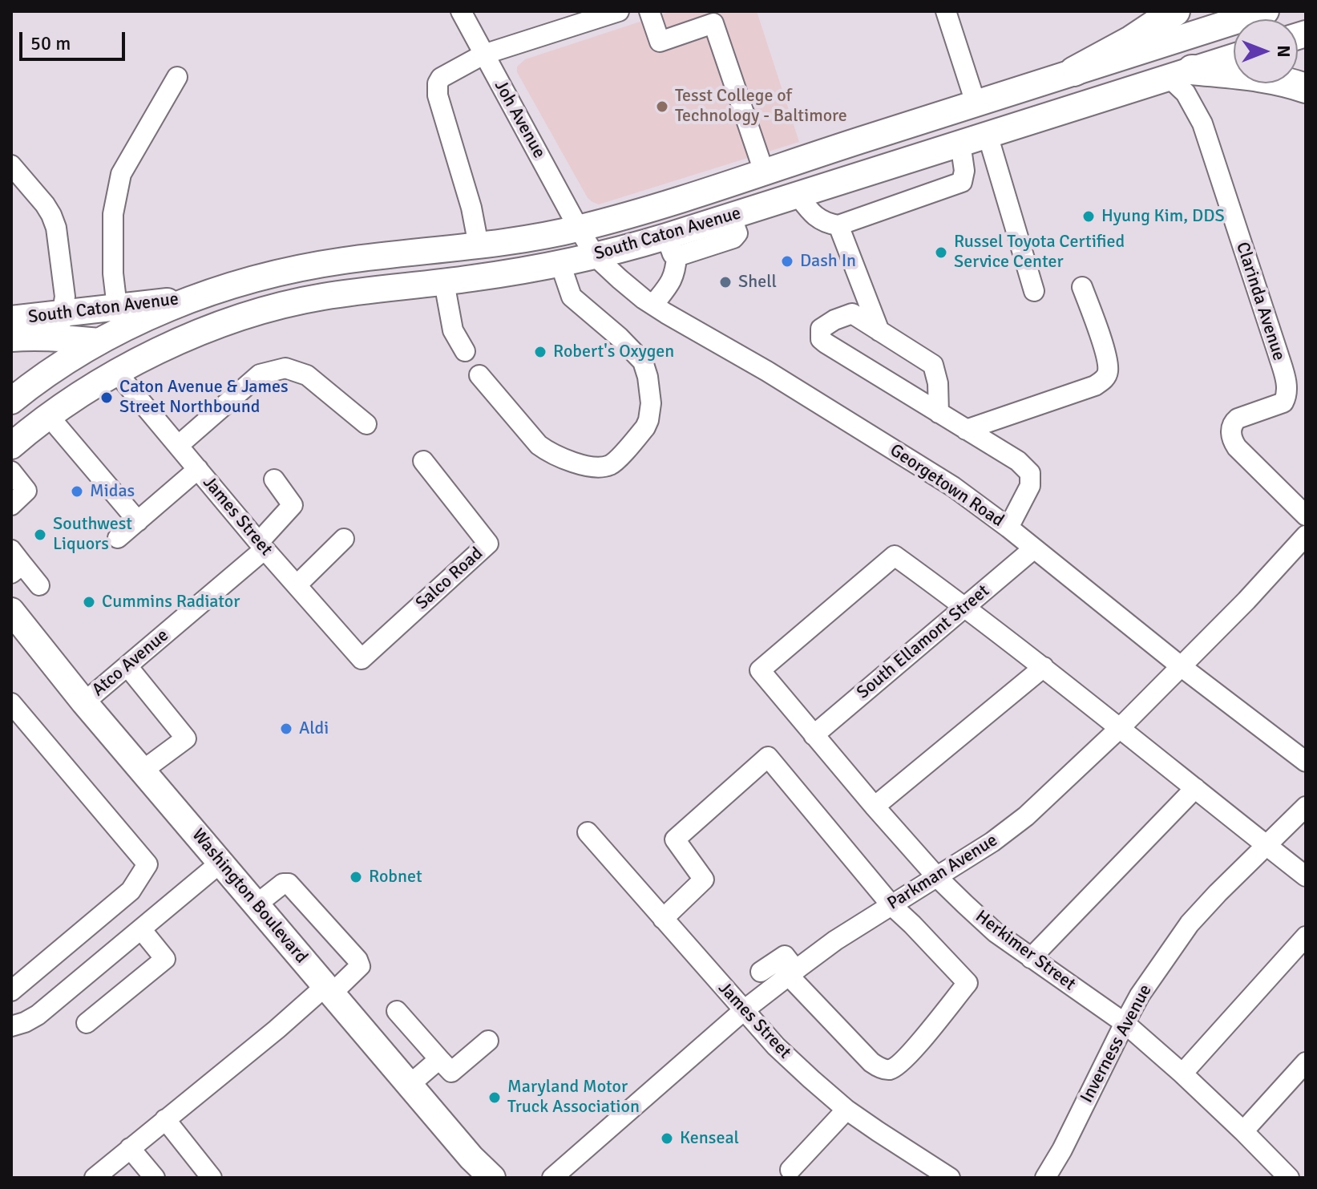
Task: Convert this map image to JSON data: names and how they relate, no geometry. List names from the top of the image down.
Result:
{
  "streets": {
    "main road": ["South Caton Avenue", "Washington Boulevard"],
    "street": [
      "Joh Avenue",
      "Clarinda Avenue",
      "Georgetown Road",
      "James Street",
      "Salco Road",
      "South Ellamont Street",
      "Atco Avenue",
      "Parkman Avenue",
      "Herkimer Street",
      "Inverness Avenue"
    ]
  },
  "crossings": [
    ["Joh Avenue", "South Caton Avenue"],
    ["Joh Avenue", "Georgetown Road"],
    ["South Caton Avenue", "Clarinda Avenue"],
    ["South Caton Avenue", "Georgetown Road"],
    ["South Caton Avenue", "James Street"],
    ["Georgetown Road", "South Ellamont Street"],
    ["Georgetown Road", "Parkman Avenue"],
    ["James Street", "Salco Road"],
    ["James Street", "Atco Avenue"],
    ["James Street", "Parkman Avenue"],
    ["South Ellamont Street", "Herkimer Street"],
    ["Atco Avenue", "Washington Boulevard"],
    ["Parkman Avenue", "Herkimer Street"],
    ["Herkimer Street", "Inverness Avenue"]
  ],
  "places": [
    "Tesst College of Technology - Baltimore",
    "Hyung Kim, DDS",
    "Russel Toyota Certified Service Center",
    "Dash In",
    "Shell",
    "Robert's Oxygen",
    "Caton Avenue & James Street Northbound",
    "Midas",
    "Southwest Liquors",
    "Cummins Radiator",
    "Aldi",
    "Robnet",
    "Maryland Motor Truck Association",
    "Kenseal"
  ],
  "scale_bar": "50 m",
  "north": "right"
}
